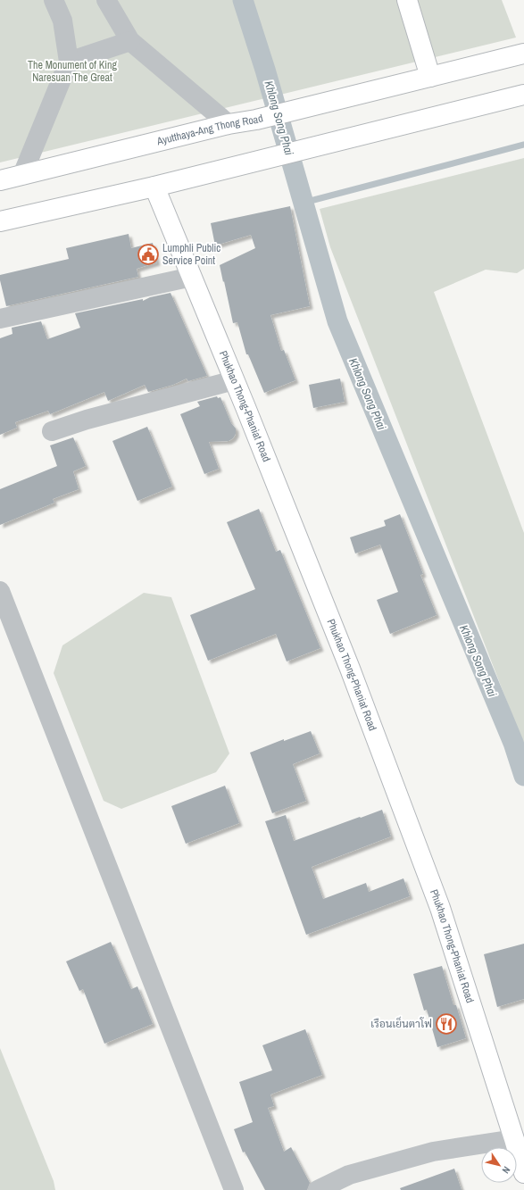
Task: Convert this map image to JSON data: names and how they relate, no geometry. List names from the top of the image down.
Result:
{
  "streets": {
    "street": ["Ayutthaya-Ang Thong Road", "Phukhao Thong-Phaniat Road"]
  },
  "water": ["Khlong Song Phai"],
  "parks": ["The Monument of King Naresuan The Great"],
  "places": {
    "public building": ["Lumphli Public Service Point"],
    "restaurant": ["เรือนเย็นตาโฟ"]
  },
  "north": "bottom right"
}
